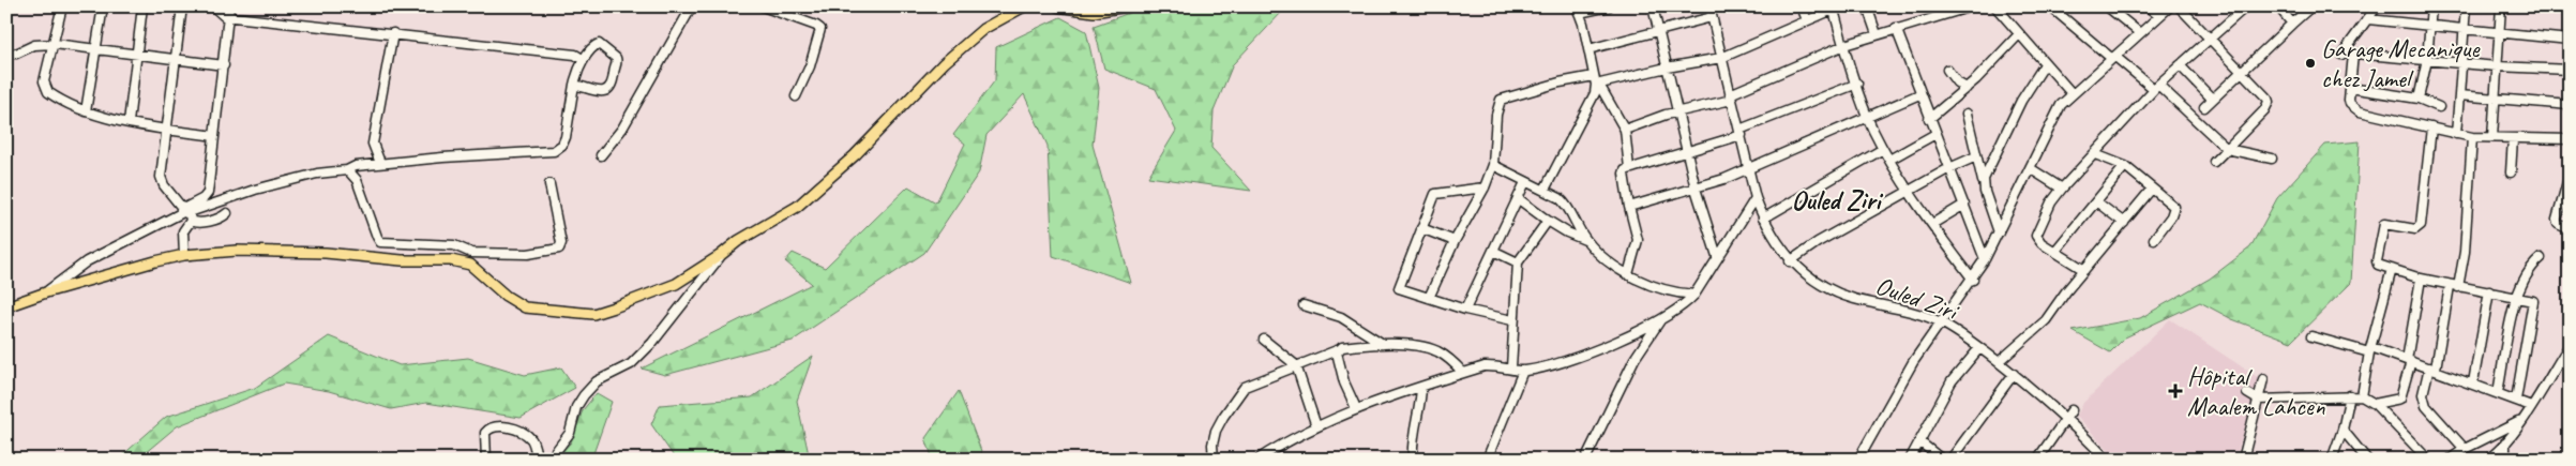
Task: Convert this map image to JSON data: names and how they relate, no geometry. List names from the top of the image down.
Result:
{
  "streets": {
    "street": ["Ouled Ziri"]
  },
  "districts": ["Ouled Ziri"],
  "places": {
    "other": ["Garage Mecanique chez Jamel"],
    "health": ["Hôpital Maalem Lahcen"]
  }
}
